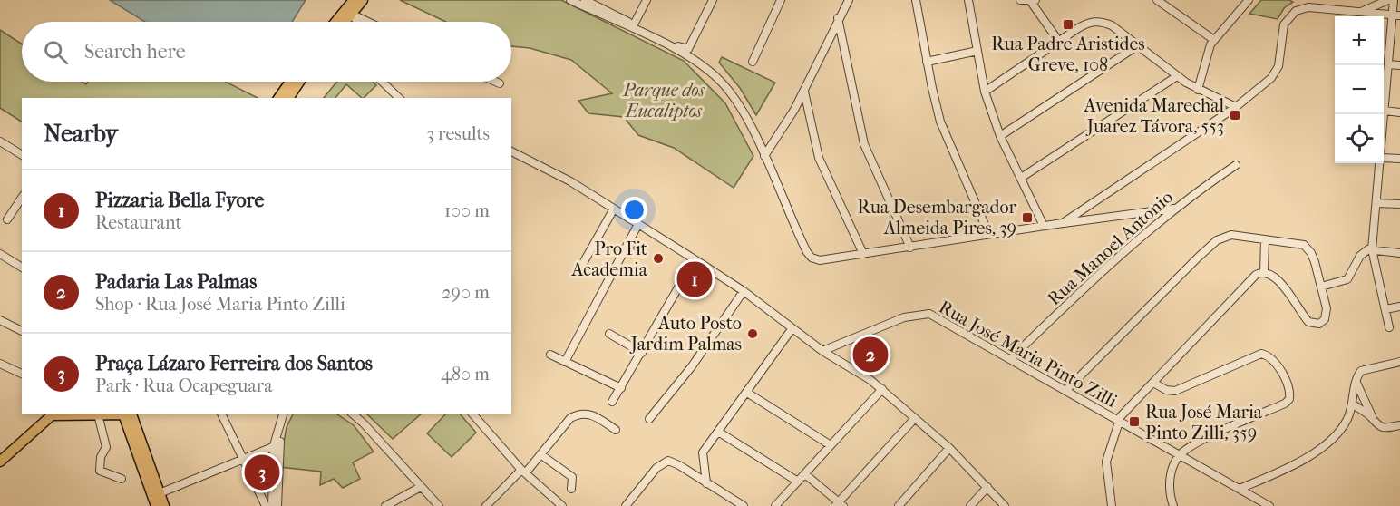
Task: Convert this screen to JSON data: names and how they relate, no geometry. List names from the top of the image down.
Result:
{
  "streets": {
    "street": ["Rua Manoel Antonio", "Rua José Maria Pinto Zilli"]
  },
  "crossings": [
    ["Rua Manoel Antonio", "Rua José Maria Pinto Zilli"]
  ],
  "parks": ["Parque dos Eucaliptos"],
  "places": {
    "transit": [
      "Rua Padre Aristides Greve, 108",
      "Avenida Marechal Juarez Távora, 553",
      "Rua Desembargador Almeida Pires, 39",
      "Rua José Maria Pinto Zilli, 359"
    ],
    "other": ["Pro Fit Academia", "Auto Posto Jardim Palmas"]
  },
  "page": {
    "map_buttons": ["+", "−"],
    "search": "Search here",
    "heading": ["Nearby", "3 results"],
    "list": [
      {
        "mark": "1",
        "name": "Pizzaria Bella Fyore",
        "note": "Restaurant",
        "value": "100 m"
      },
      {
        "mark": "2",
        "name": "Padaria Las Palmas",
        "note": "Shop · Rua José Maria Pinto Zilli",
        "value": "290 m"
      },
      {
        "mark": "3",
        "name": "Praça Lázaro Ferreira dos Santos",
        "note": "Park · Rua Ocapeguara",
        "value": "480 m"
      }
    ],
    "pins": ["1", "2", "3"]
  }
}
